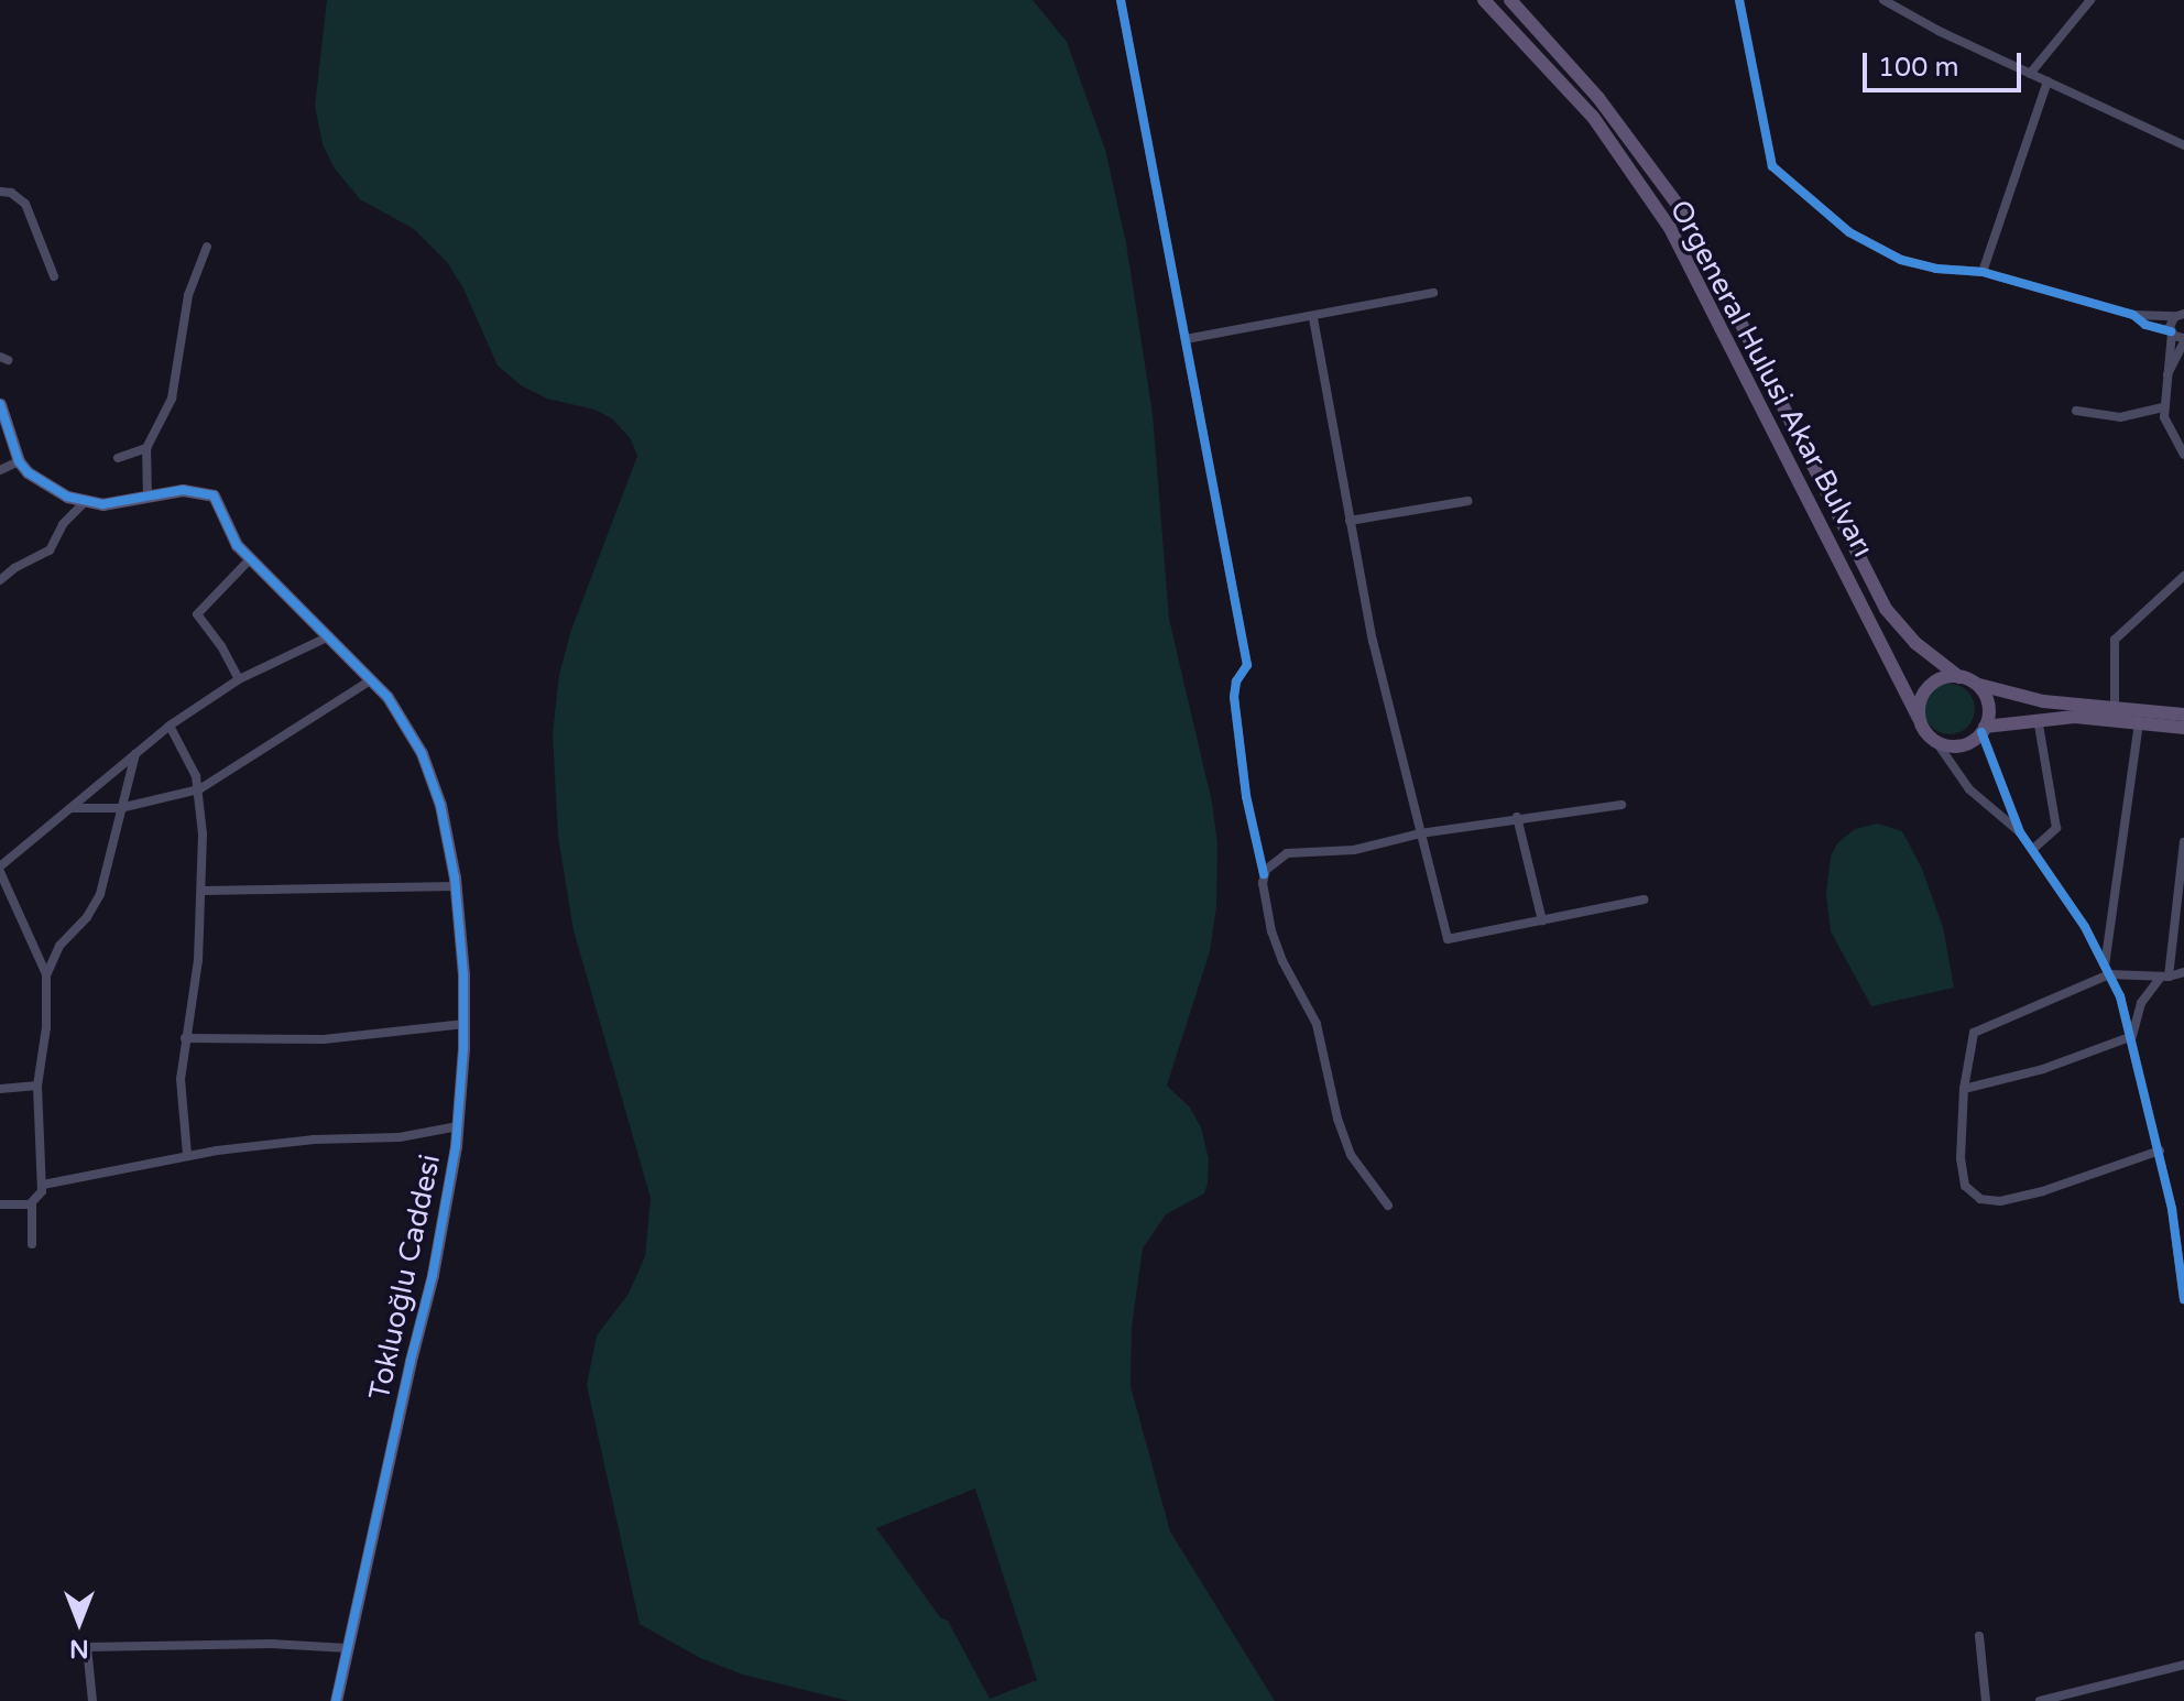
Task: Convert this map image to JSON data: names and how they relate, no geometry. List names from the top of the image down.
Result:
{
  "streets": {
    "main road": ["Orgeneral Hulusi Akar Bulvarı"],
    "street": ["Tokluoğlu Caddesi"]
  },
  "scale_bar": "100 m",
  "north": "bottom"
}
